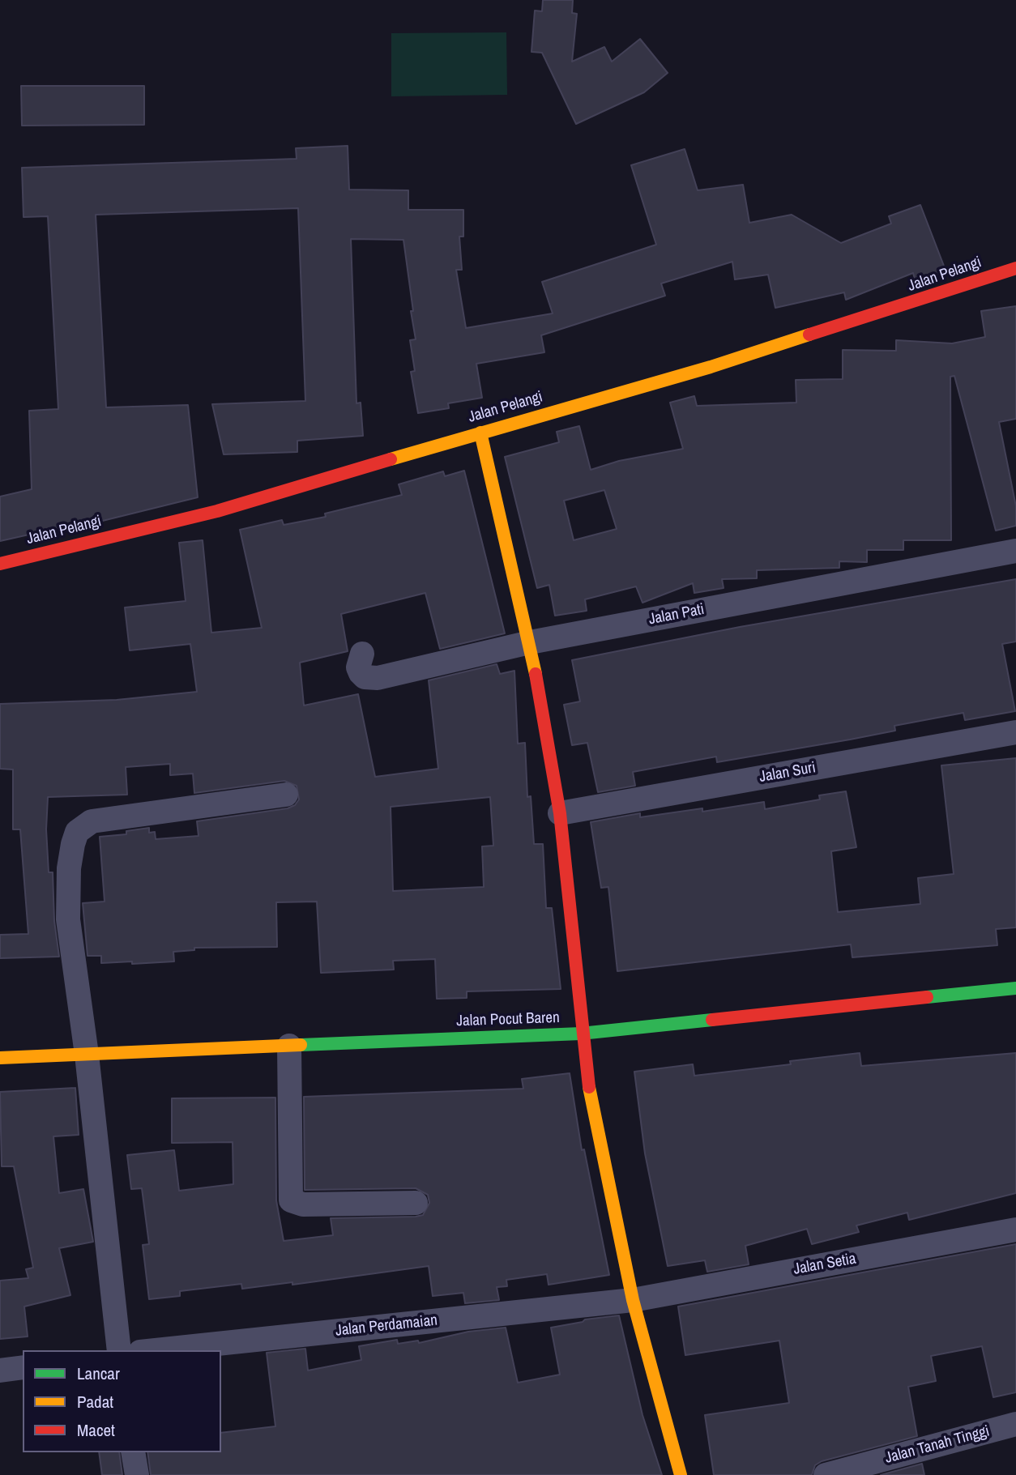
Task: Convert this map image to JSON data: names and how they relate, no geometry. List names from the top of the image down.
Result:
{
  "streets": {
    "street": [
      "Jalan Pelangi",
      "Jalan Pati",
      "Jalan Suri",
      "Jalan Pocut Baren",
      "Jalan Setia",
      "Jalan Perdamaian",
      "Jalan Tanah Tinggi"
    ]
  },
  "crossings": [
    ["Jalan Setia", "Jalan Perdamaian"]
  ],
  "legend": ["Lancar", "Padat", "Macet"]
}
